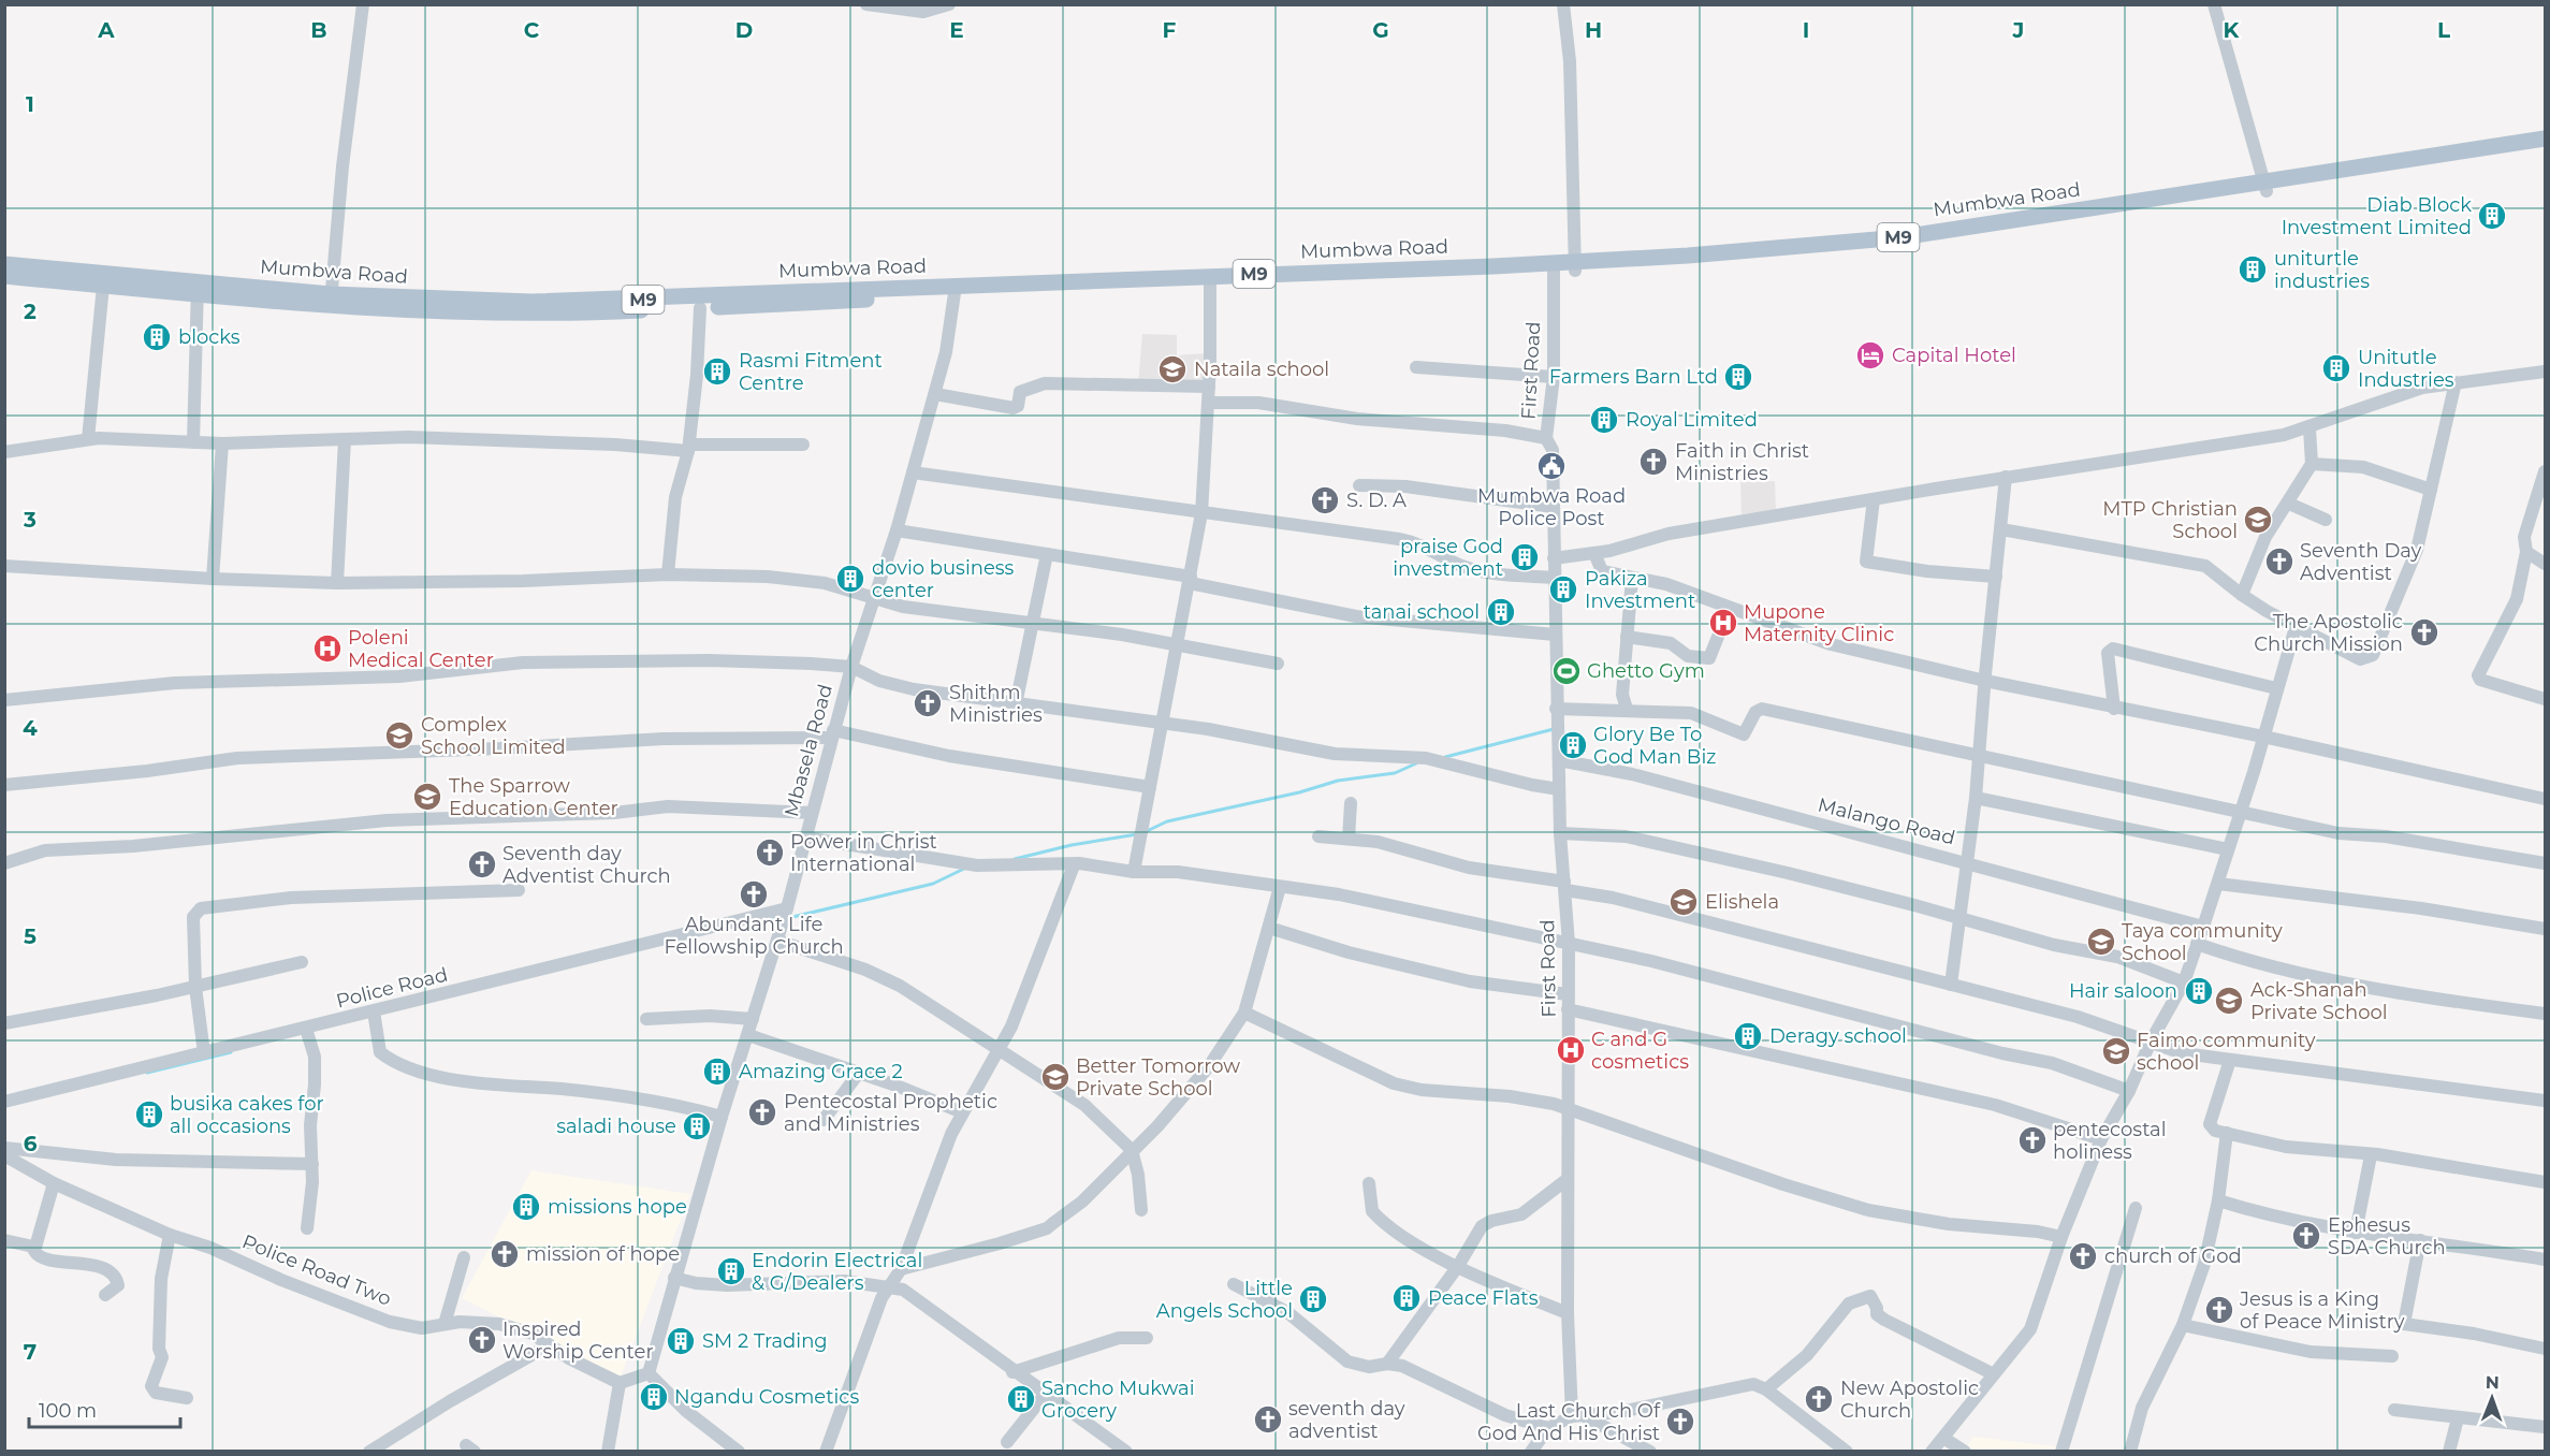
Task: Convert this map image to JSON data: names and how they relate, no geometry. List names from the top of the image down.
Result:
{
  "streets": {
    "main road": ["Mumbwa Road", "M9"],
    "street": [
      "First Road",
      "Mbasela Road",
      "Malango Road",
      "Police Road",
      "Police Road Two"
    ]
  },
  "crossings": [
    ["Mumbwa Road", "First Road"],
    ["Mumbwa Road", "Mbasela Road"],
    ["First Road", "Malango Road"],
    ["Mbasela Road", "Police Road"]
  ],
  "places": {
    "building": [
      "Diab Block Investment Limited",
      "uniturtle industries",
      "blocks",
      "Unitutle Industries",
      "Rasmi Fitment Centre",
      "Farmers Barn Ltd",
      "Royal Limited",
      "praise God investment",
      "dovio business center",
      "Pakiza Investment",
      "tanai school",
      "Glory Be To God Man Biz",
      "Hair saloon",
      "Deragy school",
      "Amazing Grace 2",
      "busika cakes for all occasions",
      "saladi house",
      "missions hope",
      "Endorin Electrical & G/Dealers",
      "Peace Flats",
      "Little Angels School",
      "SM 2 Trading",
      "Ngandu Cosmetics",
      "Sancho Mukwai Grocery"
    ],
    "hotel": ["Capital Hotel"],
    "school or university": [
      "Nataila school",
      "MTP Christian School",
      "Complex School Limited",
      "The Sparrow Education Center",
      "Elishela",
      "Taya community School",
      "Ack-Shanah Private School",
      "Faimo community school",
      "Better Tomorrow Private School"
    ],
    "church": [
      "Faith in Christ Ministries",
      "S. D. A",
      "Seventh Day Adventist",
      "The Apostolic Church Mission",
      "Shithm Ministries",
      "Power in Christ International",
      "Seventh day Adventist Church",
      "Abundant Life Fellowship Church",
      "Pentecostal Prophetic and Ministries",
      "pentecostal holiness",
      "Ephesus SDA Church",
      "mission of hope",
      "church of God",
      "Jesus is a King of Peace Ministry",
      "Inspired Worship Center",
      "New Apostolic Church",
      "seventh day adventist",
      "Last Church Of God And His Christ"
    ],
    "public building": ["Mumbwa Road Police Post"],
    "hospital": ["Mupone Maternity Clinic", "Poleni Medical Center", "C and G cosmetics"],
    "sports": ["Ghetto Gym"]
  },
  "scale_bar": "100 m",
  "north": "top",
  "grid": {
    "columns": [
      "A",
      "B",
      "C",
      "D",
      "E",
      "F",
      "G",
      "H",
      "I",
      "J",
      "K",
      "L"
    ],
    "rows": [
      "1",
      "2",
      "3",
      "4",
      "5",
      "6",
      "7"
    ]
  }
}
